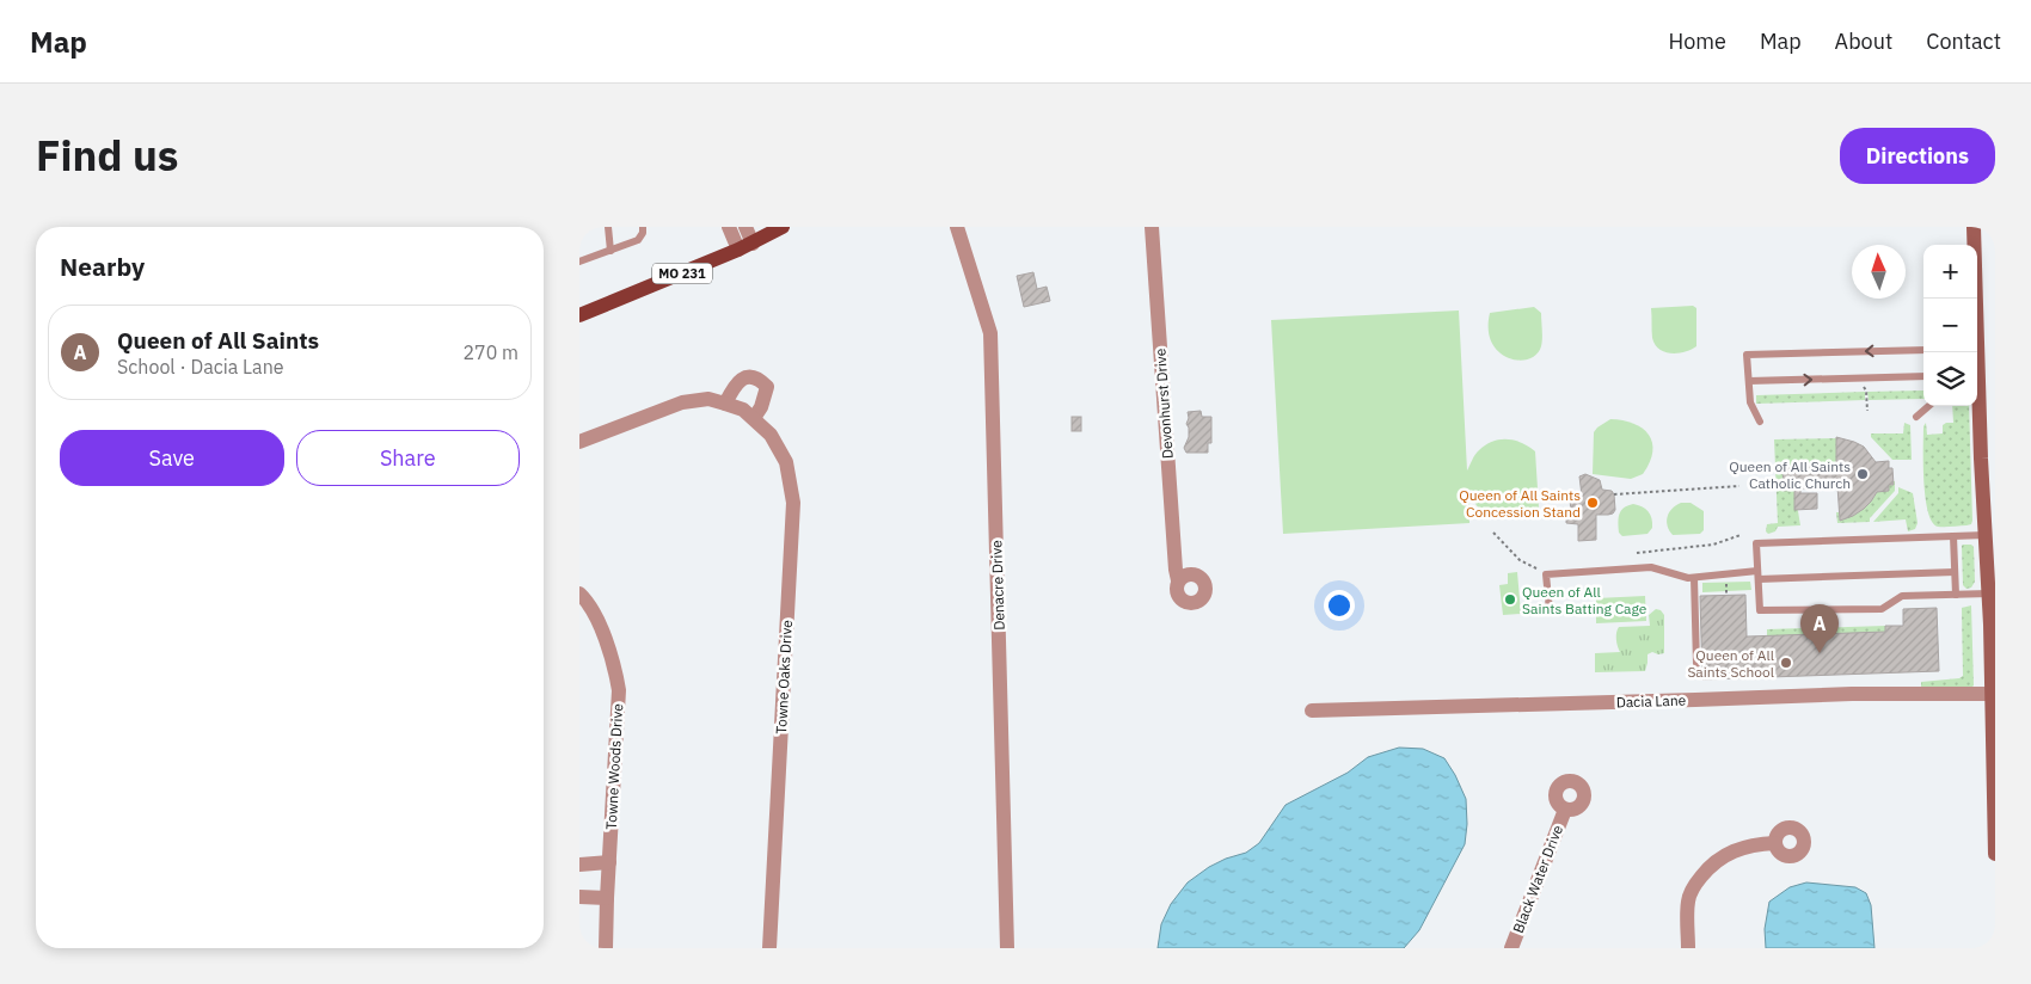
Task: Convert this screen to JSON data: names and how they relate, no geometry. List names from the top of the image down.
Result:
{
  "streets": {
    "main road": ["MO 231"],
    "street": [
      "Devonhurst Drive",
      "Denacre Drive",
      "Towne Oaks Drive",
      "Dacia Lane",
      "Towne Woods Drive",
      "Black Water Drive"
    ]
  },
  "places": [
    "Queen of All Saints Catholic Church",
    "Queen of All Saints Concession Stand",
    "Queen of All Saints Batting Cage",
    "Queen of All Saints School"
  ],
  "north": "top",
  "page": {
    "header": "Map",
    "nav": [
      "Home",
      "Map",
      "About",
      "Contact"
    ],
    "title": "Find us",
    "buttons": [
      "Directions",
      ["Save", "Share"]
    ],
    "heading": "Nearby",
    "map_buttons": ["+", "−"],
    "list": [
      {
        "mark": "A",
        "name": "Queen of All Saints",
        "note": "School · Dacia Lane",
        "value": "270 m"
      }
    ],
    "pins": "A"
  }
}
